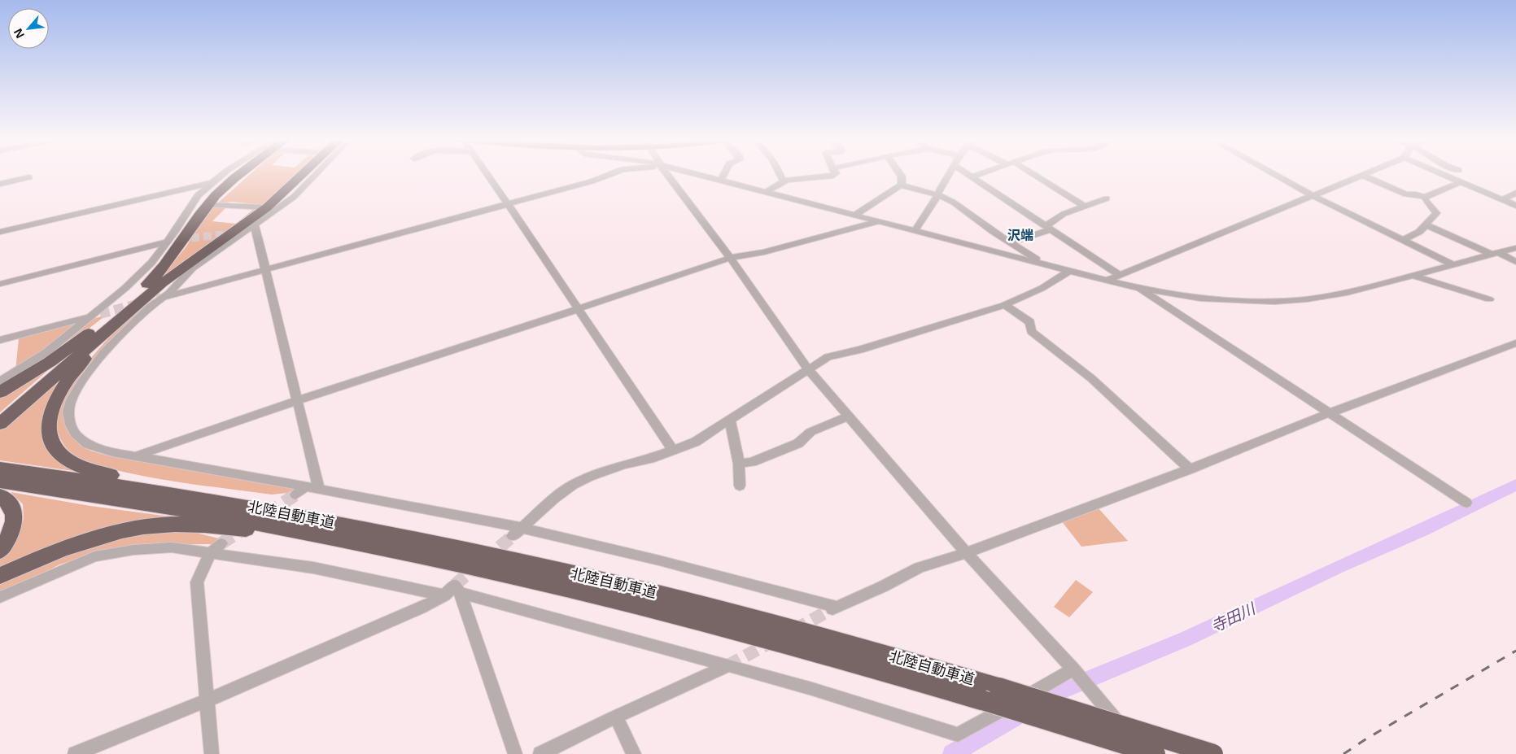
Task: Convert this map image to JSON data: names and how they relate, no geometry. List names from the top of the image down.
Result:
{
  "streets": {
    "highway": ["北陸自動車道"]
  },
  "districts": ["沢端"],
  "water": ["寺田川"],
  "north": "bottom left"
}
